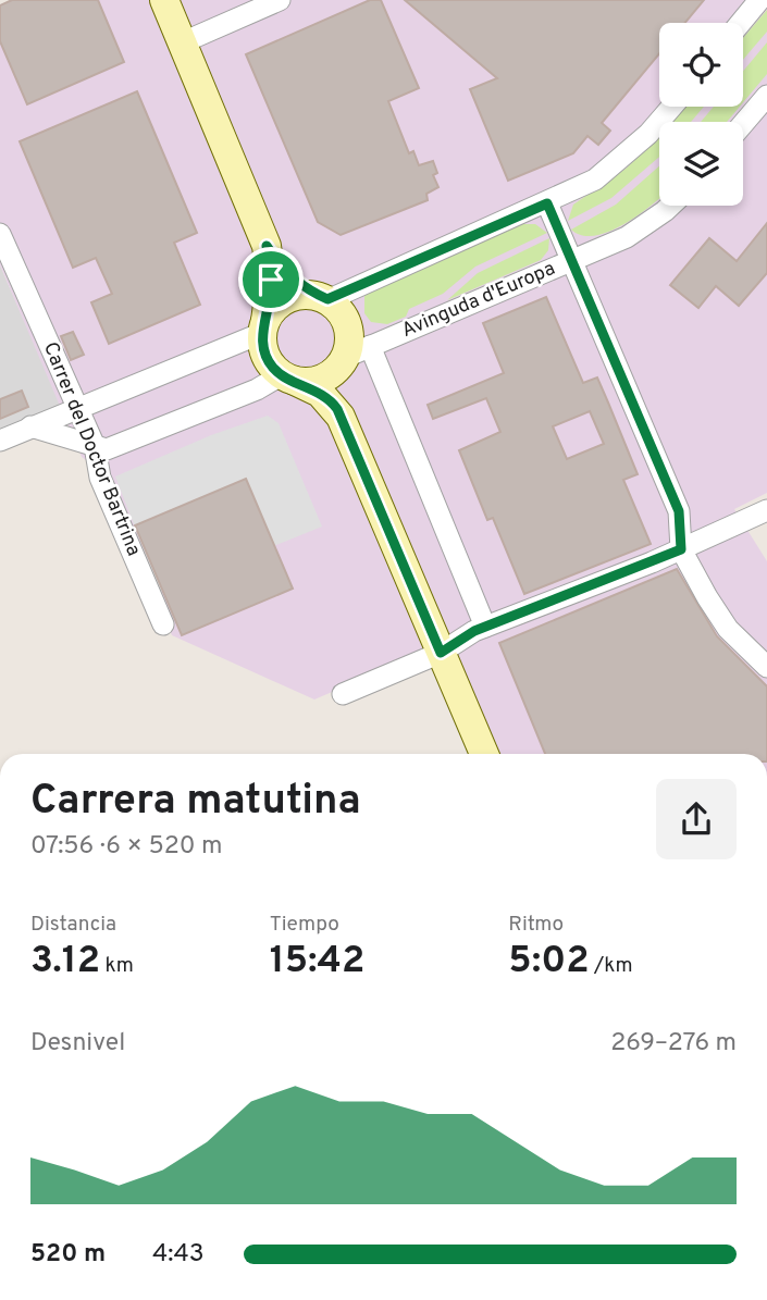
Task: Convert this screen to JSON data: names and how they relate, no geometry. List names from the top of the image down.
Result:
{
  "streets": {
    "street": ["Avinguda d'Europa", "Carrer del Doctor Bartrina"]
  },
  "page": {
    "heading": ["Carrera matutina", "07:56 · 6 × 520 m"],
    "stats": [
      ["Distancia", "3.12 km"],
      ["Tiempo", "15:42"],
      ["Ritmo", "5:02 /km"]
    ],
    "chart": ["Desnivel", "269–276 m"],
    "list": [
      {
        "name": "520 m",
        "note": "4:43"
      }
    ]
  }
}
